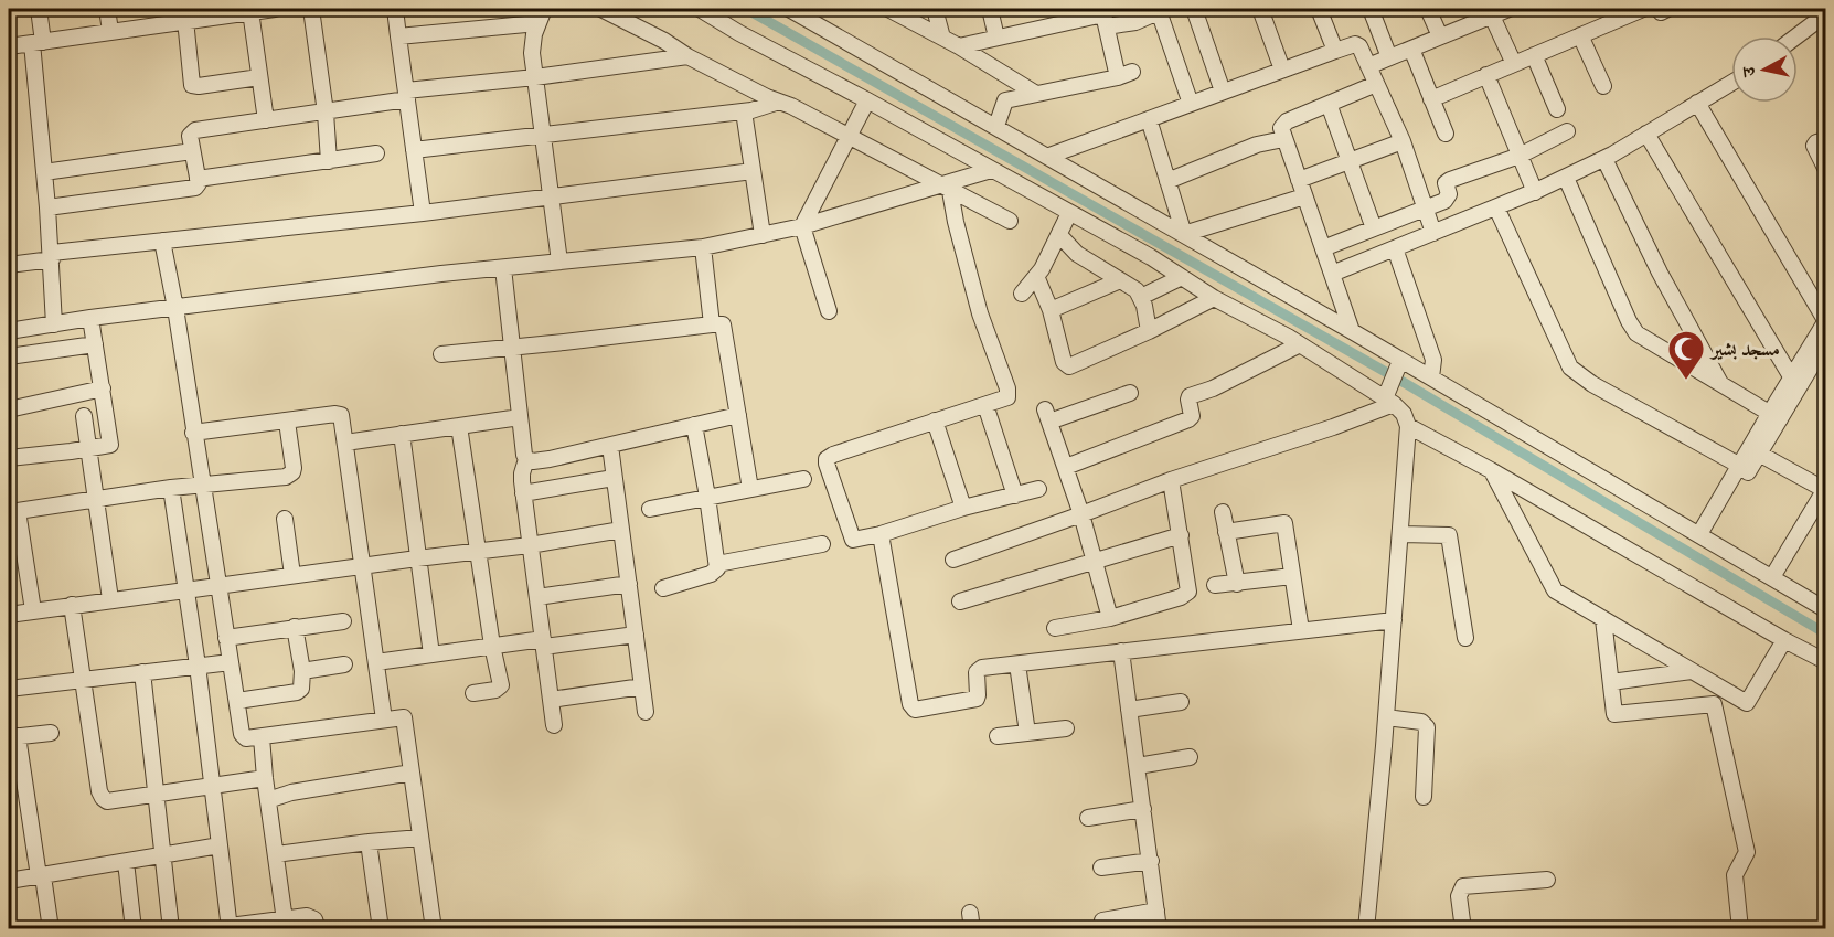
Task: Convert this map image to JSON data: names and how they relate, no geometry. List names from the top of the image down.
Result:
{
  "places": {
    "mosque": ["مسجد بشیر"]
  },
  "north": "left"
}
